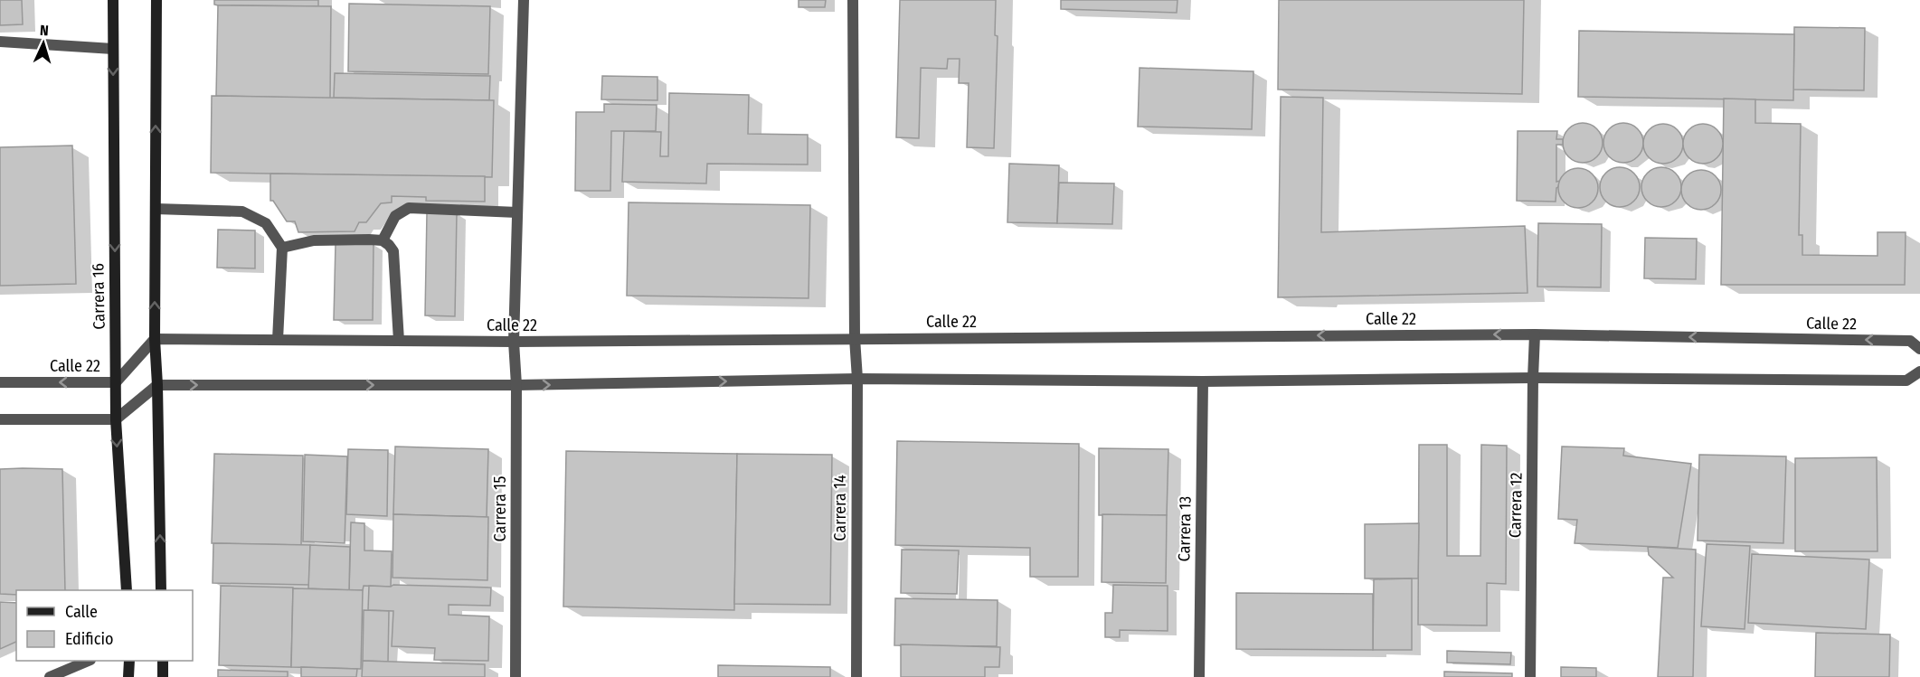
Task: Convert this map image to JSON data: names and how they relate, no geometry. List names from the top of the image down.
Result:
{
  "streets": {
    "street": [
      "Carrera 16",
      "Calle 22",
      "Carrera 12",
      "Carrera 14",
      "Carrera 15",
      "Carrera 13"
    ]
  },
  "crossings": [
    ["Carrera 16", "Calle 22"],
    ["Calle 22", "Carrera 12"],
    ["Calle 22", "Carrera 14"],
    ["Calle 22", "Carrera 15"]
  ],
  "legend": ["Calle", "Edificio"],
  "north": "top"
}
